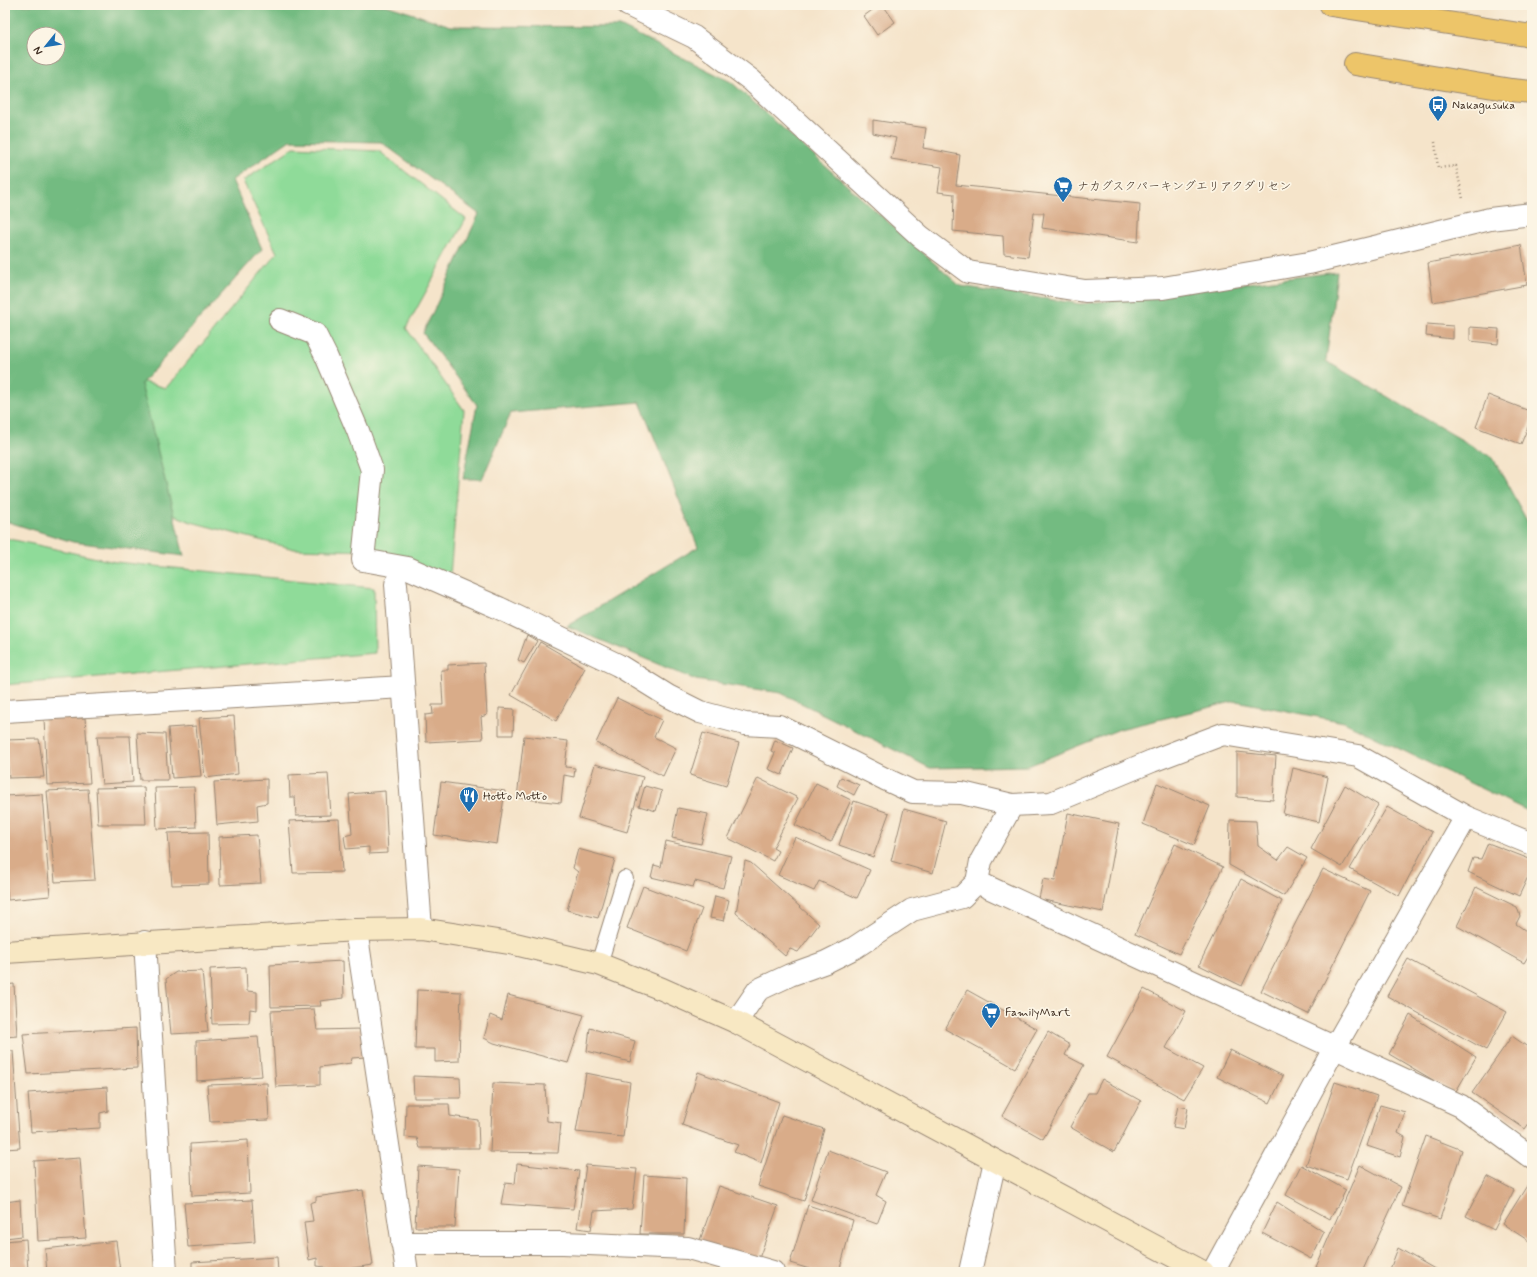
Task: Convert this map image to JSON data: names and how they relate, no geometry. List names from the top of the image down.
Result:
{
  "places": {
    "bus stop": ["Nakagusuka"],
    "supermarket": ["ナカグスクパーキングエリアクダリセン", "FamilyMart"],
    "restaurant": ["Hotto Motto"]
  },
  "north": "bottom left"
}
